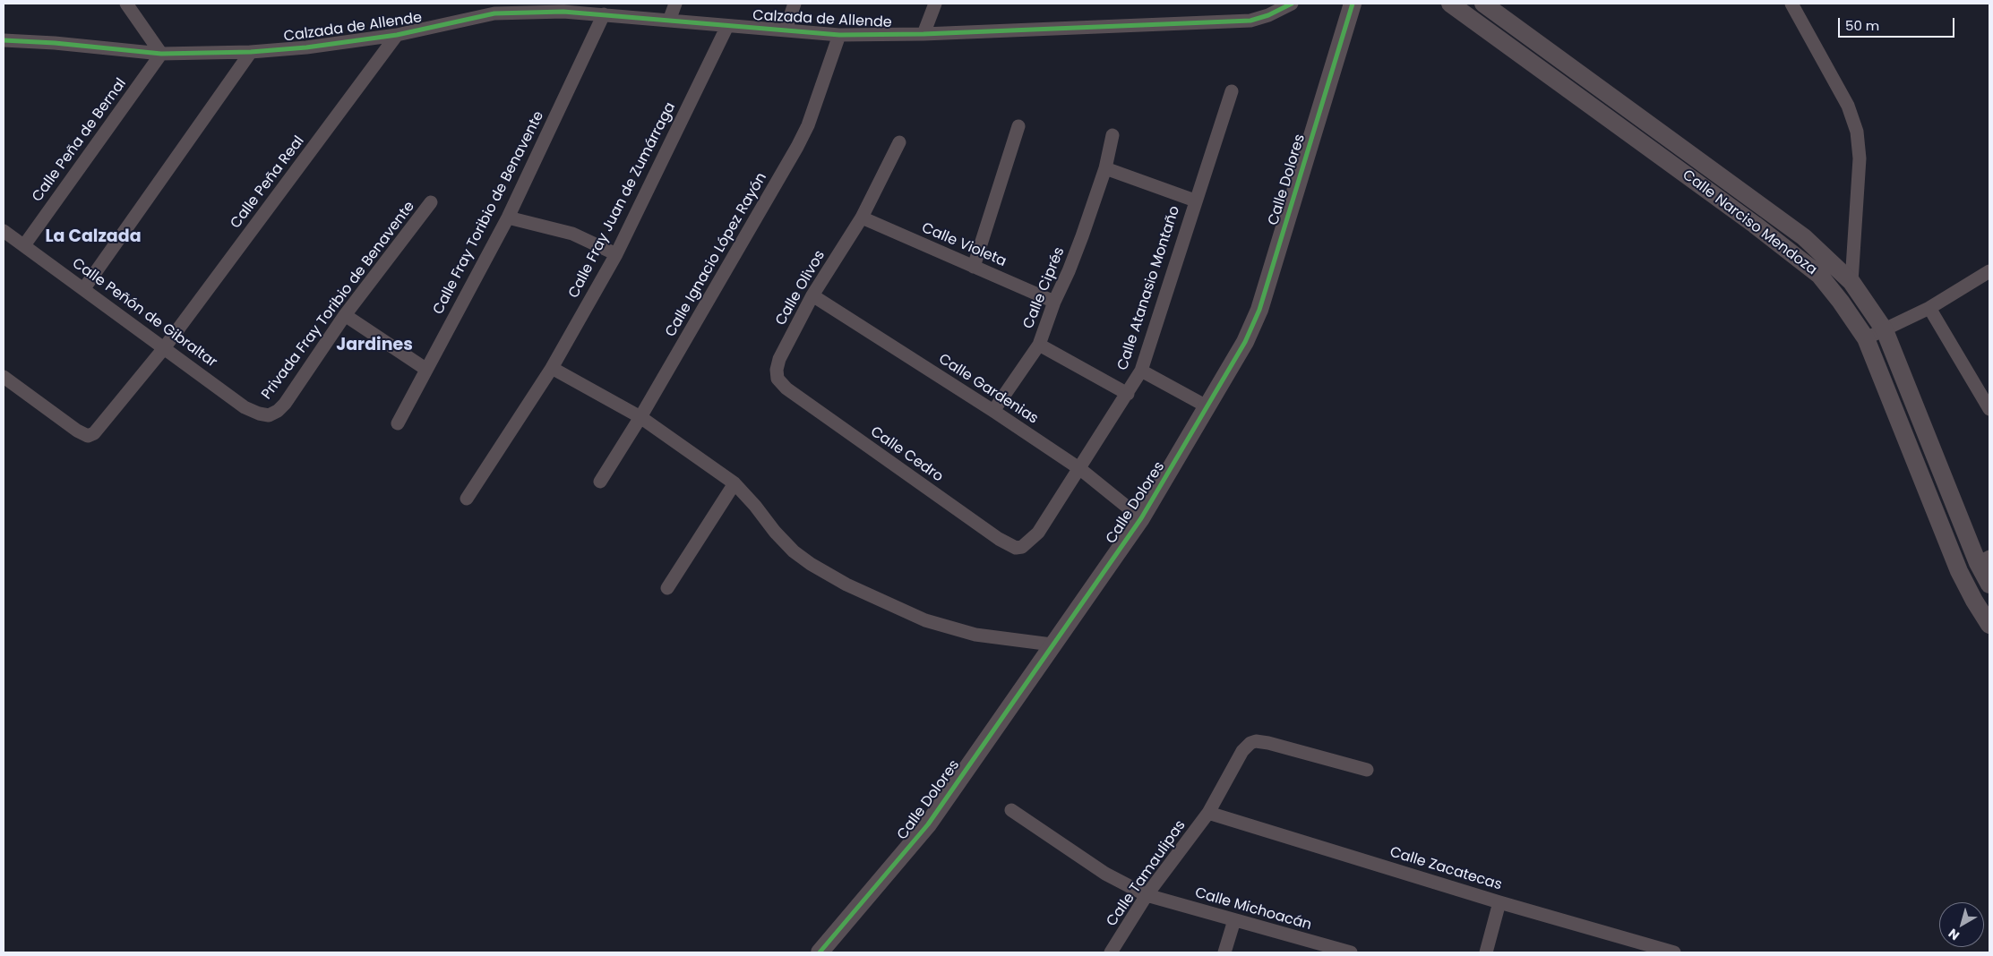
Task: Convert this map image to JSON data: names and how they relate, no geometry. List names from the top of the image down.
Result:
{
  "streets": {
    "street": [
      "Calzada de Allende",
      "Calle Peña de Bernal",
      "Calle Dolores",
      "Calle Peña Real",
      "Calle Fray Juan de Zumárraga",
      "Calle Fray Toribio de Benavente",
      "Calle Narciso Mendoza",
      "Calle Violeta",
      "Calle Ignacio López Rayón",
      "Calle Olivos",
      "Calle Ciprés",
      "Calle Atanasio Montaño",
      "Privada Fray Toribio de Benavente",
      "Calle Peñón de Gibraltar",
      "Calle Gardenias",
      "Calle Cedro",
      "Calle Zacatecas",
      "Calle Tamaulipas",
      "Calle Michoacán"
    ]
  },
  "crossings": [
    ["Calzada de Allende", "Calle Peña de Bernal"],
    ["Calzada de Allende", "Calle Peña Real"],
    ["Calzada de Allende", "Calle Fray Juan de Zumárraga"],
    ["Calzada de Allende", "Calle Fray Toribio de Benavente"],
    ["Calzada de Allende", "Calle Ignacio López Rayón"],
    ["Calle Peña de Bernal", "Calle Peñón de Gibraltar"],
    ["Calle Dolores", "Calle Gardenias"],
    ["Calle Peña Real", "Calle Peñón de Gibraltar"],
    ["Calle Violeta", "Calle Olivos"],
    ["Calle Violeta", "Calle Ciprés"],
    ["Calle Olivos", "Calle Gardenias"],
    ["Calle Olivos", "Calle Cedro"],
    ["Calle Ciprés", "Calle Gardenias"],
    ["Calle Atanasio Montaño", "Calle Gardenias"],
    ["Calle Atanasio Montaño", "Calle Cedro"],
    ["Privada Fray Toribio de Benavente", "Calle Peñón de Gibraltar"],
    ["Calle Zacatecas", "Calle Tamaulipas"],
    ["Calle Tamaulipas", "Calle Michoacán"]
  ],
  "districts": ["La Calzada", "Jardines"],
  "scale_bar": "50 m",
  "north": "bottom left"
}
